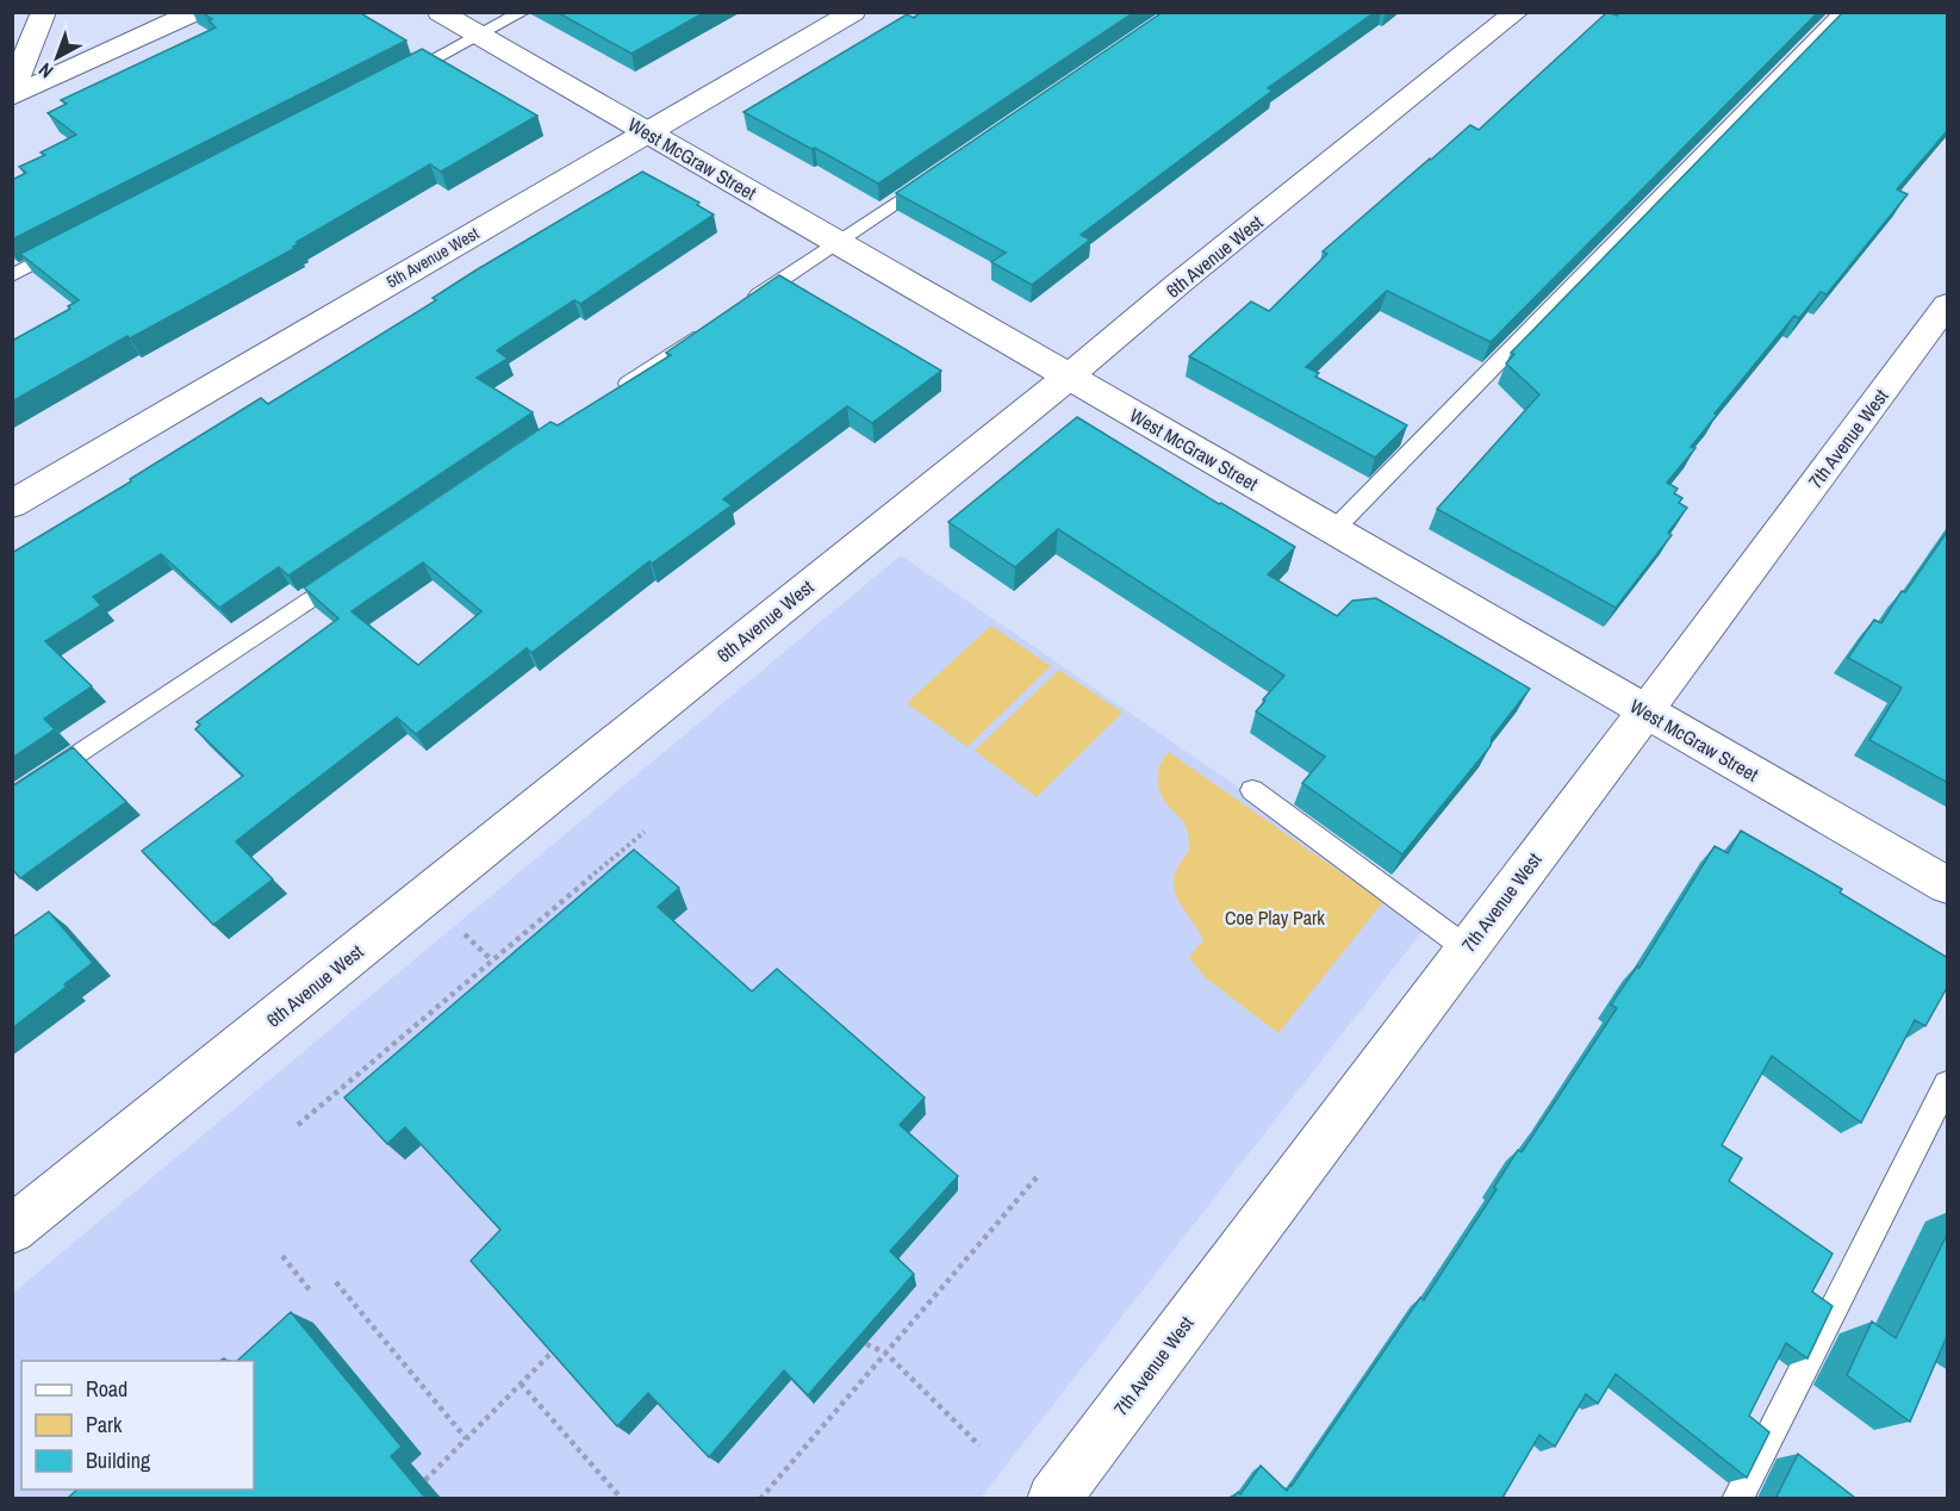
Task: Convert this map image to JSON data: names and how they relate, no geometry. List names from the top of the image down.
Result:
{
  "streets": {
    "street": [
      "West McGraw Street",
      "6th Avenue West",
      "5th Avenue West",
      "7th Avenue West"
    ]
  },
  "crossings": [
    ["West McGraw Street", "6th Avenue West"],
    ["West McGraw Street", "5th Avenue West"],
    ["West McGraw Street", "7th Avenue West"]
  ],
  "parks": ["Coe Play Park"],
  "legend": ["Road", "Park", "Building"],
  "north": "bottom left"
}
